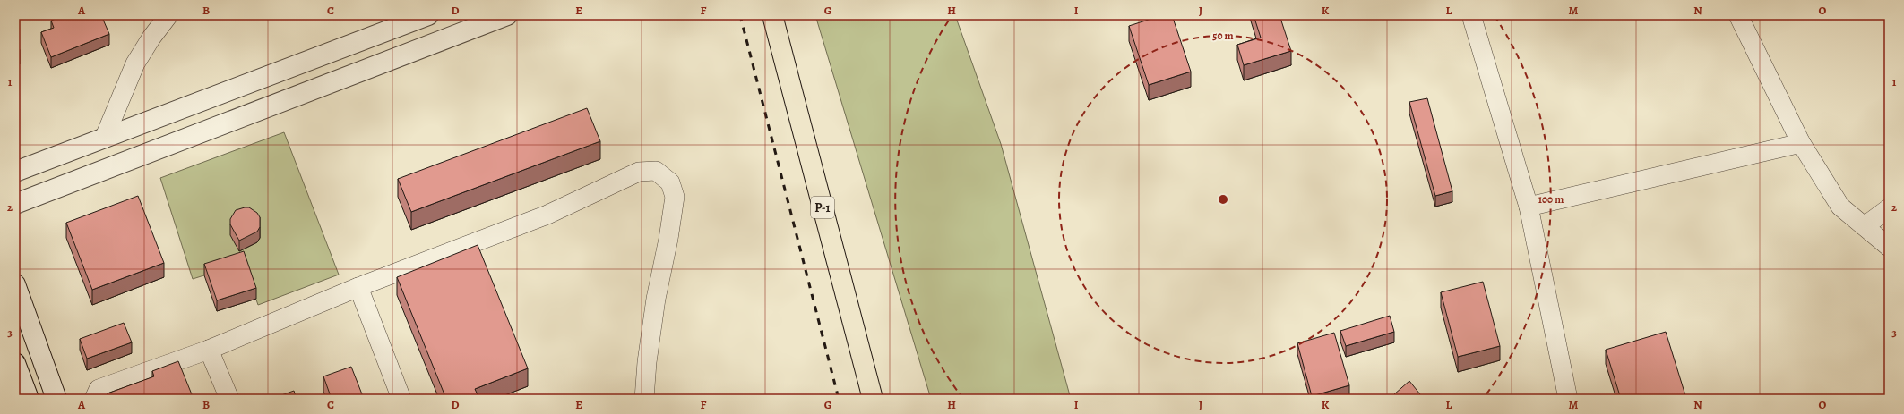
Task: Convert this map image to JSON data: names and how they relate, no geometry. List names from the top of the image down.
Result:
{
  "streets": {
    "highway": ["P-1"]
  },
  "grid": {
    "columns": [
      "A",
      "B",
      "C",
      "D",
      "E",
      "F",
      "G",
      "H",
      "I",
      "J",
      "K",
      "L",
      "M",
      "N",
      "O"
    ],
    "rows": ["1", "2", "3"]
  },
  "rings": ["50 m", "100 m"]
}
